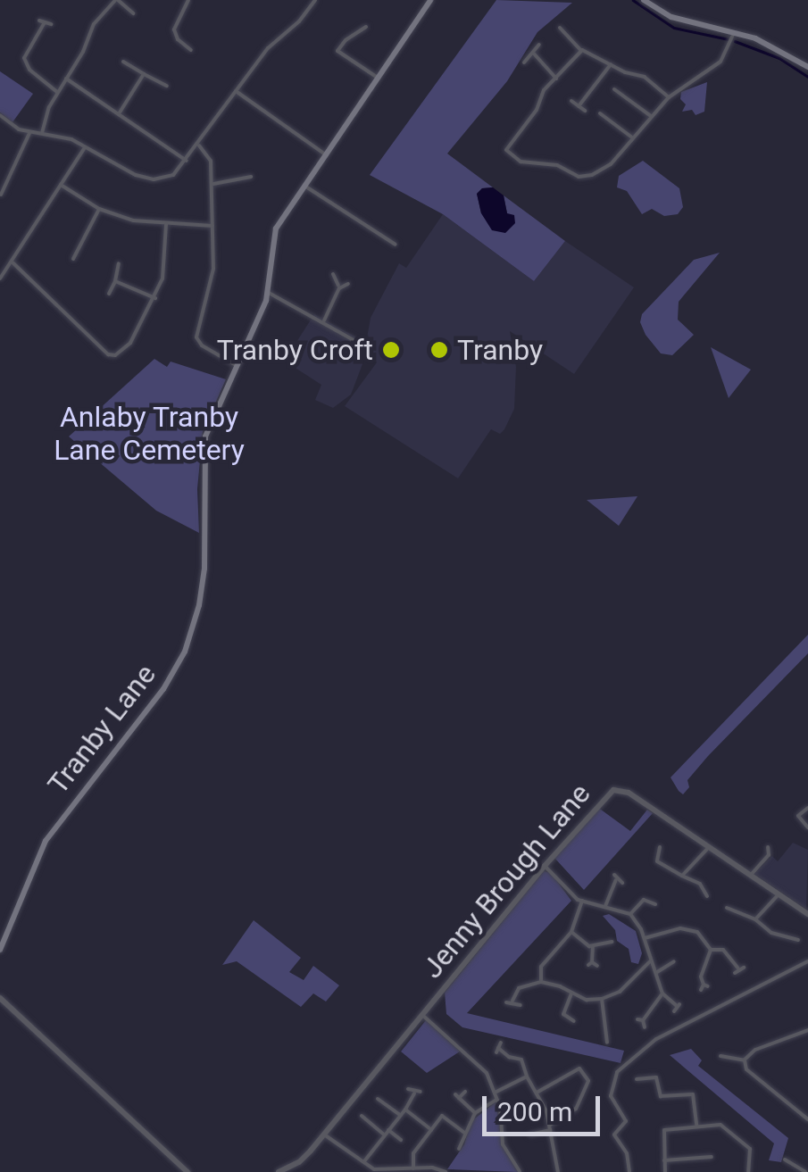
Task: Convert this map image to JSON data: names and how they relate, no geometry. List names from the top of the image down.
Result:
{
  "streets": {
    "main road": ["Tranby Lane"],
    "street": ["Jenny Brough Lane"]
  },
  "parks": ["Anlaby Tranby Lane Cemetery"],
  "places": ["Tranby Croft", "Tranby"],
  "scale_bar": "200 m"
}
